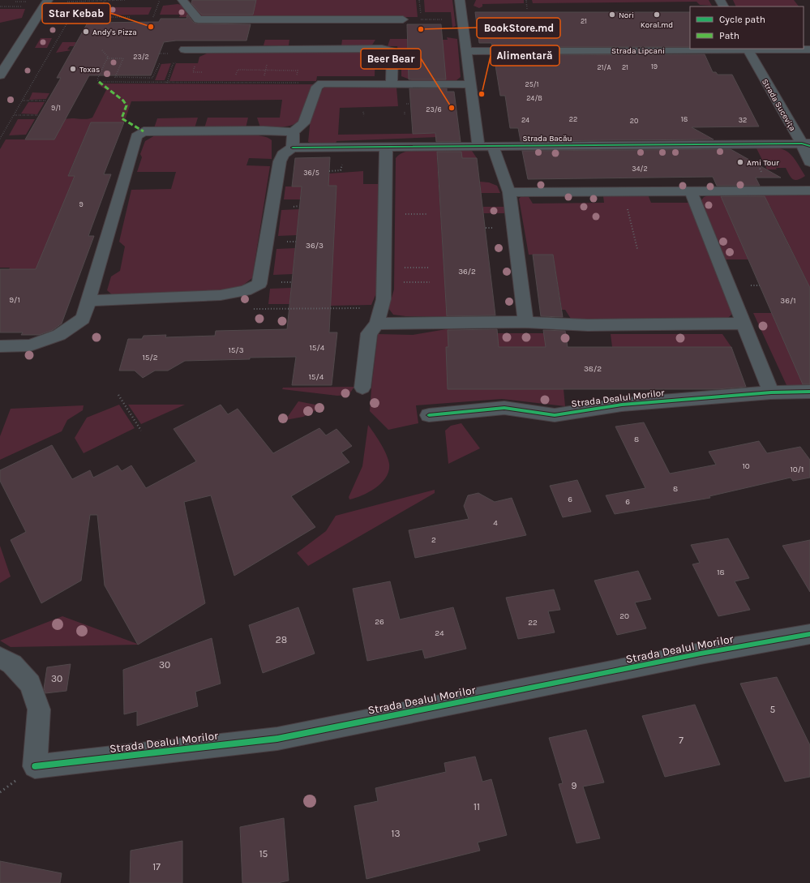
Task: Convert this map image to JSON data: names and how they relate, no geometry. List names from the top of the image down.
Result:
{
  "streets": {
    "street": [
      "Strada Lipcani",
      "Strada Sucevița",
      "Strada Bacău",
      "Strada Dealul Morilor"
    ]
  },
  "crossings": [
    ["Strada Lipcani", "Strada Sucevița"],
    ["Strada Sucevița", "Strada Bacău"]
  ],
  "places": [
    "Nori",
    "Koral.md",
    "Star Kebab",
    "BookStore.md",
    "Andy's Pizza",
    "Texas",
    "Alimentară",
    "Beer Bear",
    "Ami Tour"
  ],
  "house_numbers": [
    "21",
    "23/2",
    "19",
    "21/A",
    "21",
    "25/1",
    "24/B",
    "9/1",
    "23/6",
    "22",
    "18",
    "24",
    "32",
    "20",
    "34/2",
    "36/5",
    "9",
    "36/3",
    "36/2",
    "9/1",
    "36/1",
    "15/4",
    "15/3",
    "15/2",
    "38/2",
    "15/4",
    "8",
    "10",
    "10/1",
    "8",
    "6",
    "6",
    "4",
    "2",
    "18",
    "20",
    "26",
    "22",
    "24",
    "28",
    "30",
    "30",
    "5",
    "7",
    "9",
    "11",
    "13",
    "15",
    "17"
  ],
  "legend": ["Cycle path", "Path"]
}
